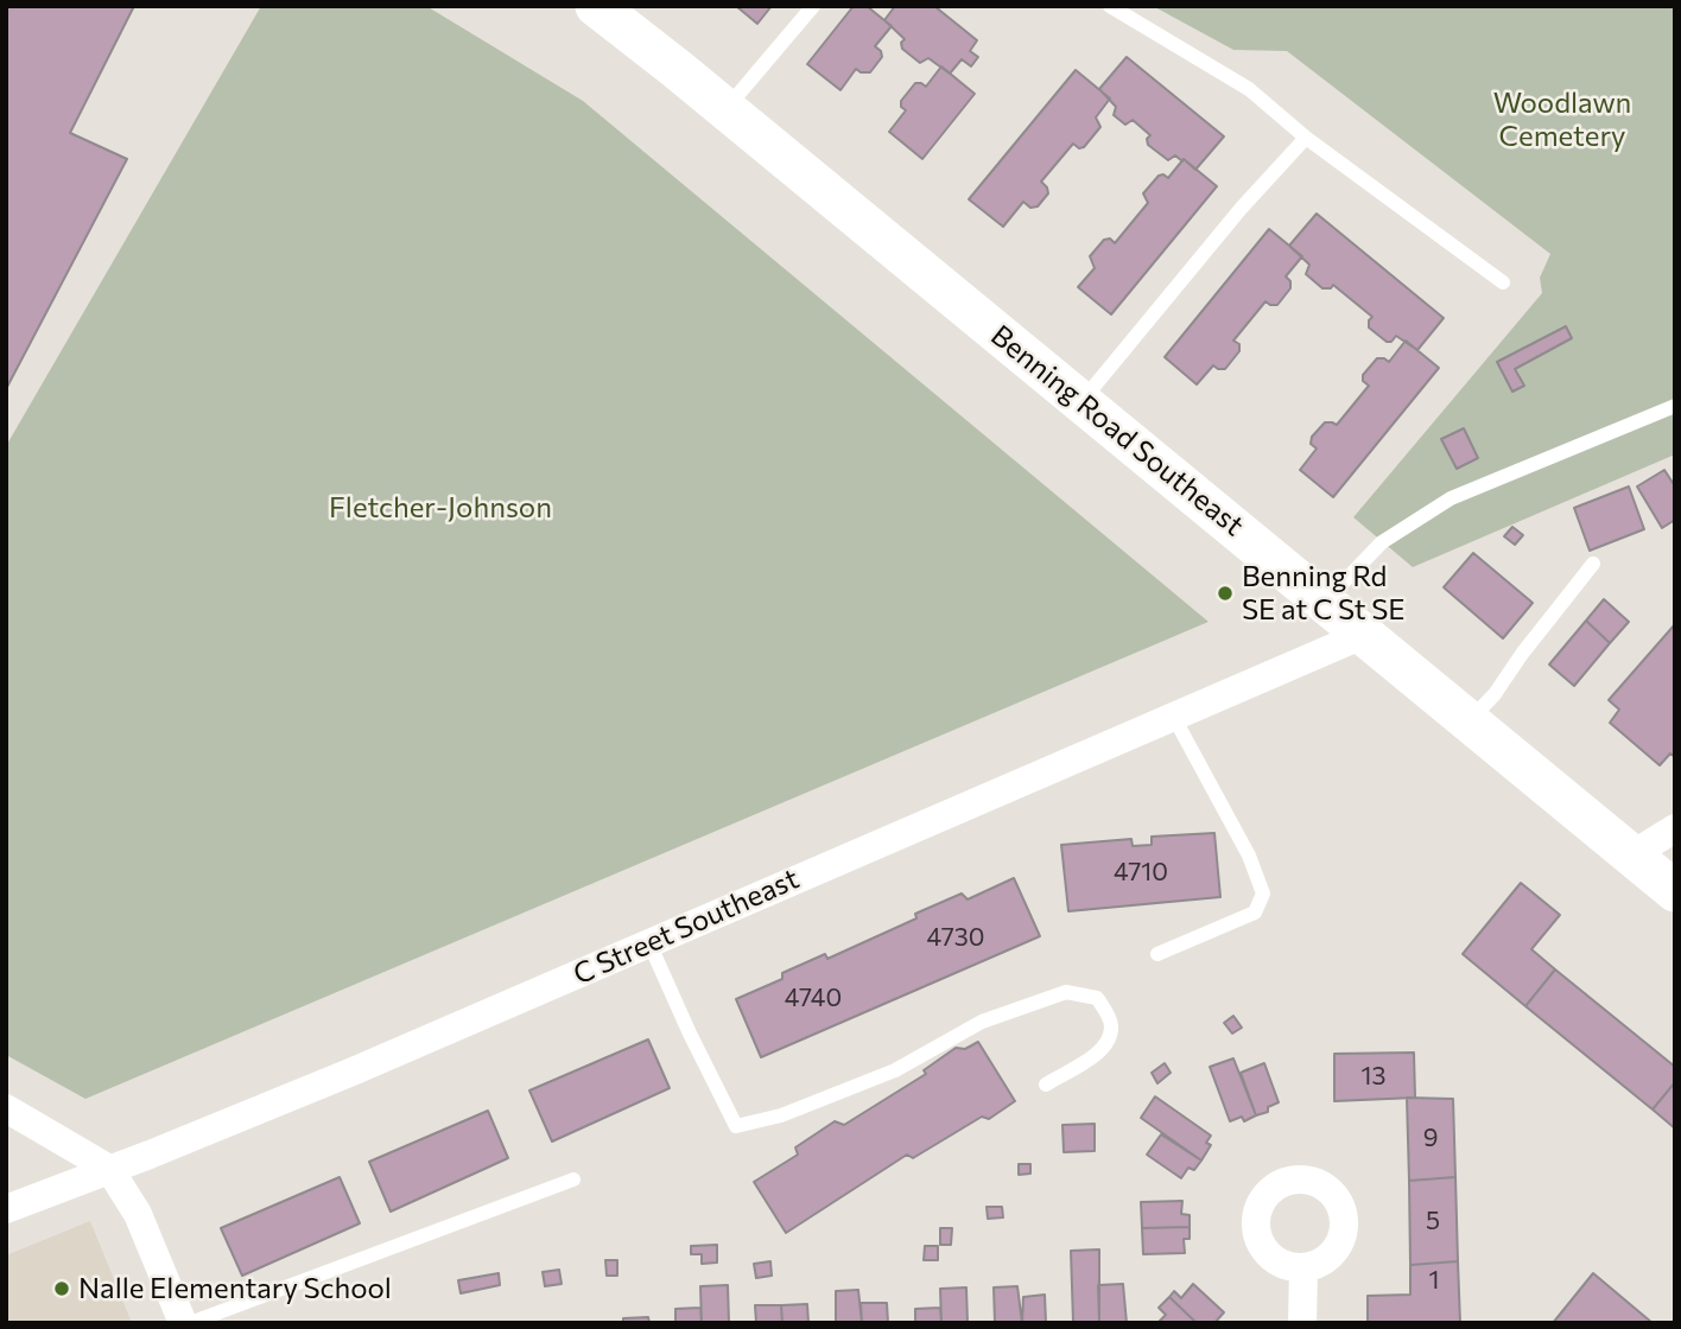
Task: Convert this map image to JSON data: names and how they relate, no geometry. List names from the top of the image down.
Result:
{
  "streets": {
    "main road": ["Benning Road Southeast"],
    "street": ["C Street Southeast"]
  },
  "crossings": [
    ["Benning Road Southeast", "C Street Southeast"]
  ],
  "parks": ["Woodlawn Cemetery", "Fletcher-Johnson"],
  "places": ["Benning Rd SE at C St SE", "Nalle Elementary School"],
  "house_numbers": [
    "4710",
    "4730",
    "4740",
    "13",
    "9",
    "5",
    "1"
  ]
}
